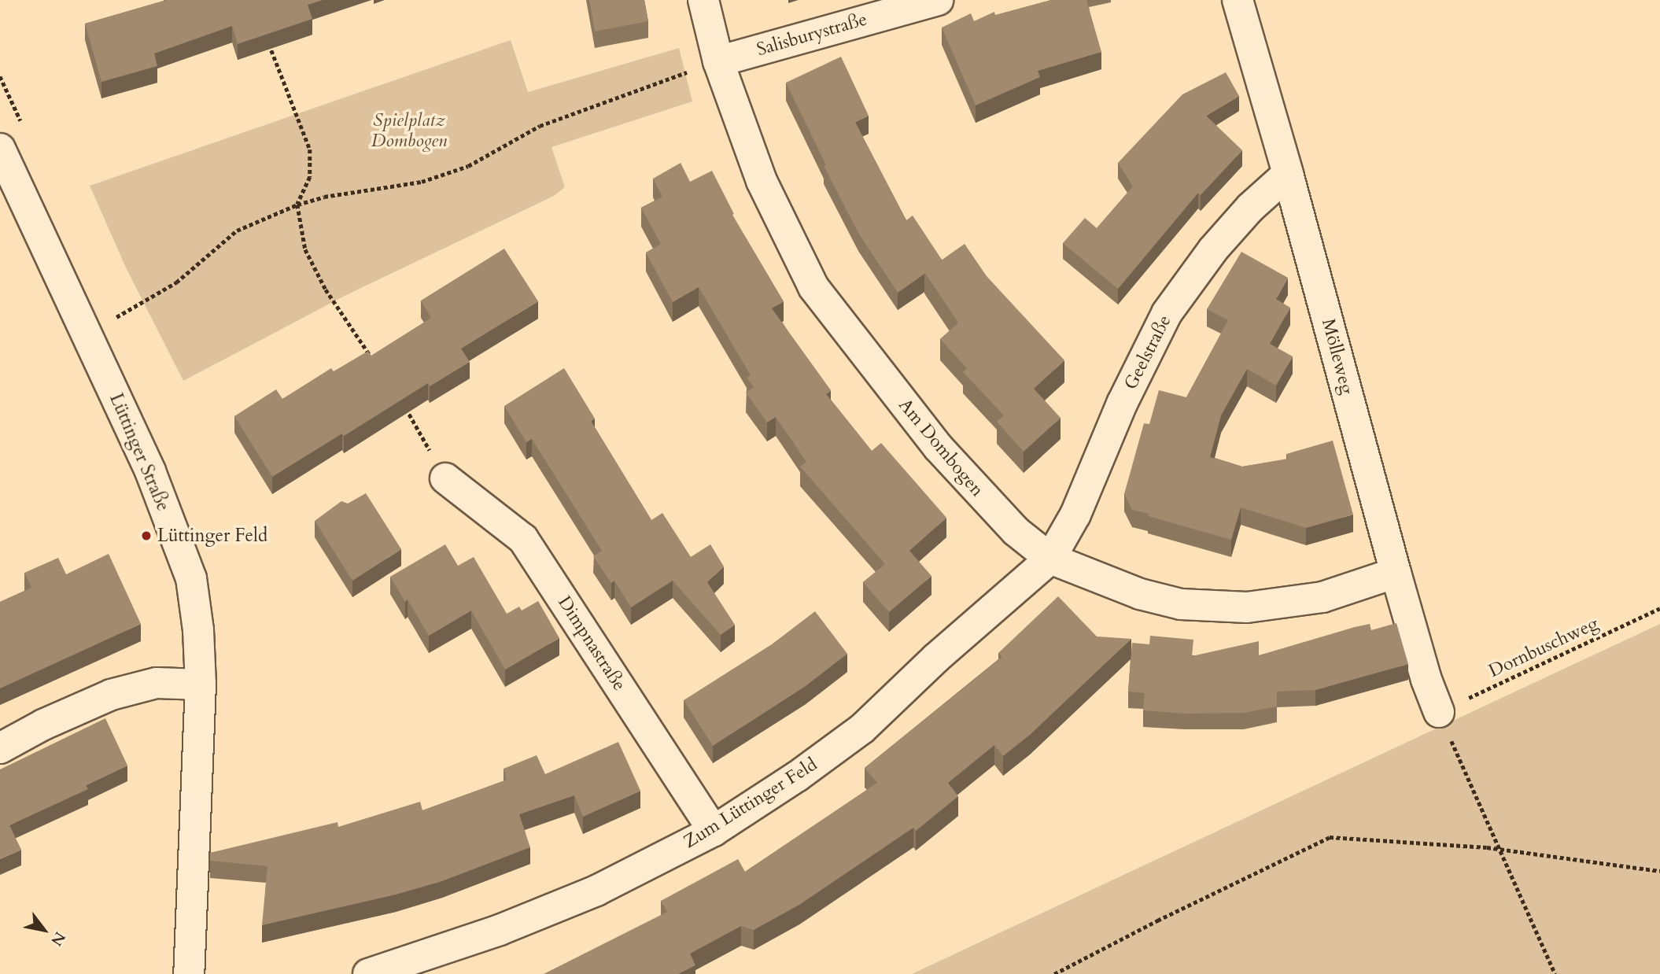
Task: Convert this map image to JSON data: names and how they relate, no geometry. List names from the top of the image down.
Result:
{
  "streets": {
    "street": [
      "Salisburystraße",
      "Geelstraße",
      "Mölleweg",
      "Am Dombogen",
      "Lüttinger Straße",
      "Dimpnastraße",
      "Zum Lüttinger Feld"
    ],
    "path": ["Dornbuschweg"]
  },
  "crossings": [
    ["Salisburystraße", "Am Dombogen"],
    ["Geelstraße", "Mölleweg"],
    ["Geelstraße", "Am Dombogen"],
    ["Geelstraße", "Zum Lüttinger Feld"],
    ["Mölleweg", "Am Dombogen"],
    ["Mölleweg", "Dornbuschweg"],
    ["Am Dombogen", "Zum Lüttinger Feld"],
    ["Dimpnastraße", "Zum Lüttinger Feld"]
  ],
  "parks": ["Spielplatz Dombogen"],
  "places": ["Lüttinger Feld"],
  "north": "bottom right"
}
